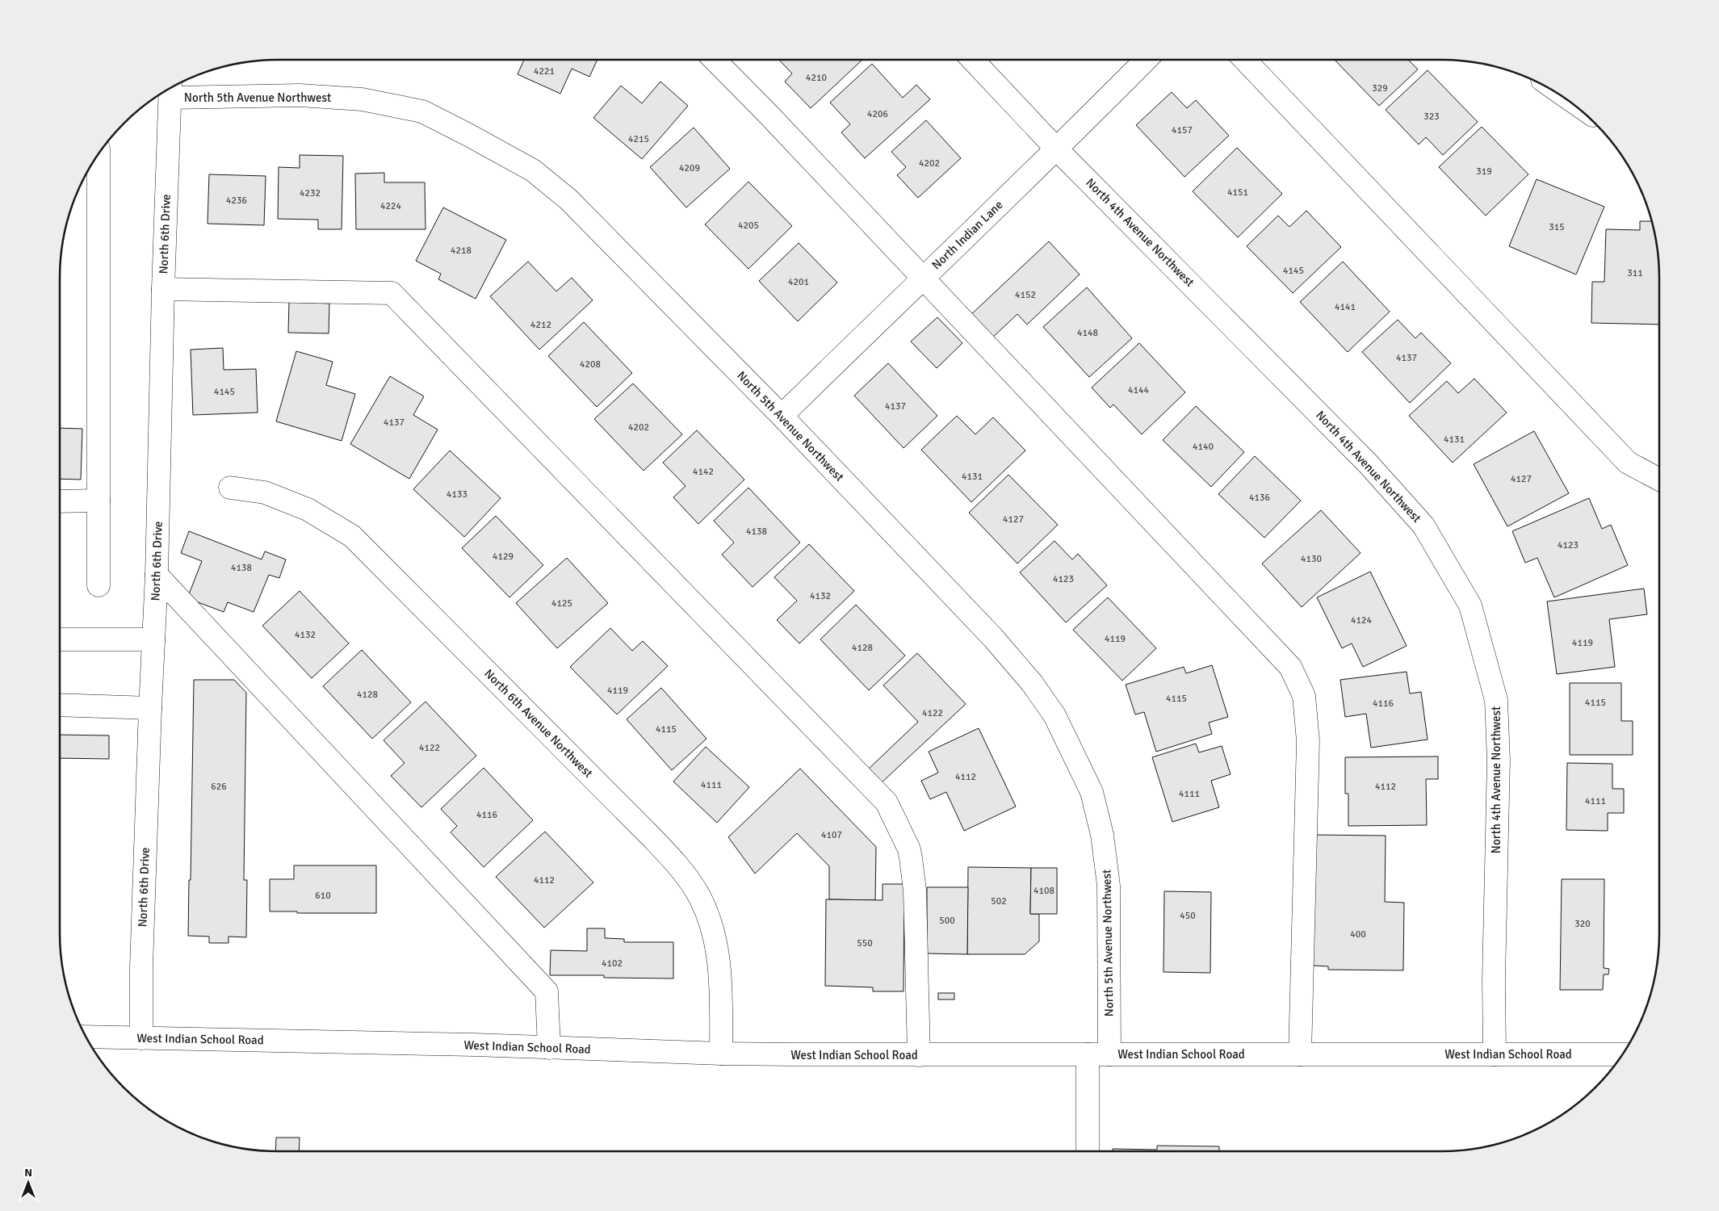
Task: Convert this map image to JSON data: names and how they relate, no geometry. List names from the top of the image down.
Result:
{
  "streets": {
    "street": [
      "North 5th Avenue Northwest",
      "North 4th Avenue Northwest",
      "North 6th Drive",
      "North Indian Lane",
      "North 6th Avenue Northwest",
      "West Indian School Road"
    ]
  },
  "crossings": [
    ["North 5th Avenue Northwest", "North 6th Drive"],
    ["North 5th Avenue Northwest", "North Indian Lane"],
    ["North 5th Avenue Northwest", "West Indian School Road"],
    ["North 4th Avenue Northwest", "North Indian Lane"],
    ["North 4th Avenue Northwest", "West Indian School Road"],
    ["North 6th Drive", "West Indian School Road"],
    ["North 6th Avenue Northwest", "West Indian School Road"]
  ],
  "house_numbers": [
    "4221",
    "4210",
    "329",
    "4206",
    "323",
    "4157",
    "4215",
    "4202",
    "4209",
    "319",
    "4151",
    "4232",
    "4236",
    "4224",
    "4205",
    "315",
    "4218",
    "4145",
    "311",
    "4201",
    "4152",
    "4141",
    "4212",
    "4148",
    "4137",
    "4208",
    "4144",
    "4145",
    "4137",
    "4137",
    "4202",
    "4131",
    "4140",
    "4142",
    "4131",
    "4127",
    "4133",
    "4136",
    "4127",
    "4138",
    "4123",
    "4129",
    "4130",
    "4138",
    "4123",
    "4132",
    "4125",
    "4124",
    "4132",
    "4119",
    "4119",
    "4128",
    "4119",
    "4128",
    "4115",
    "4115",
    "4116",
    "4122",
    "4115",
    "4122",
    "4112",
    "4111",
    "626",
    "4112",
    "4111",
    "4111",
    "4116",
    "4107",
    "4112",
    "4108",
    "610",
    "502",
    "450",
    "500",
    "320",
    "400",
    "550",
    "4102"
  ],
  "north": "top"
}
